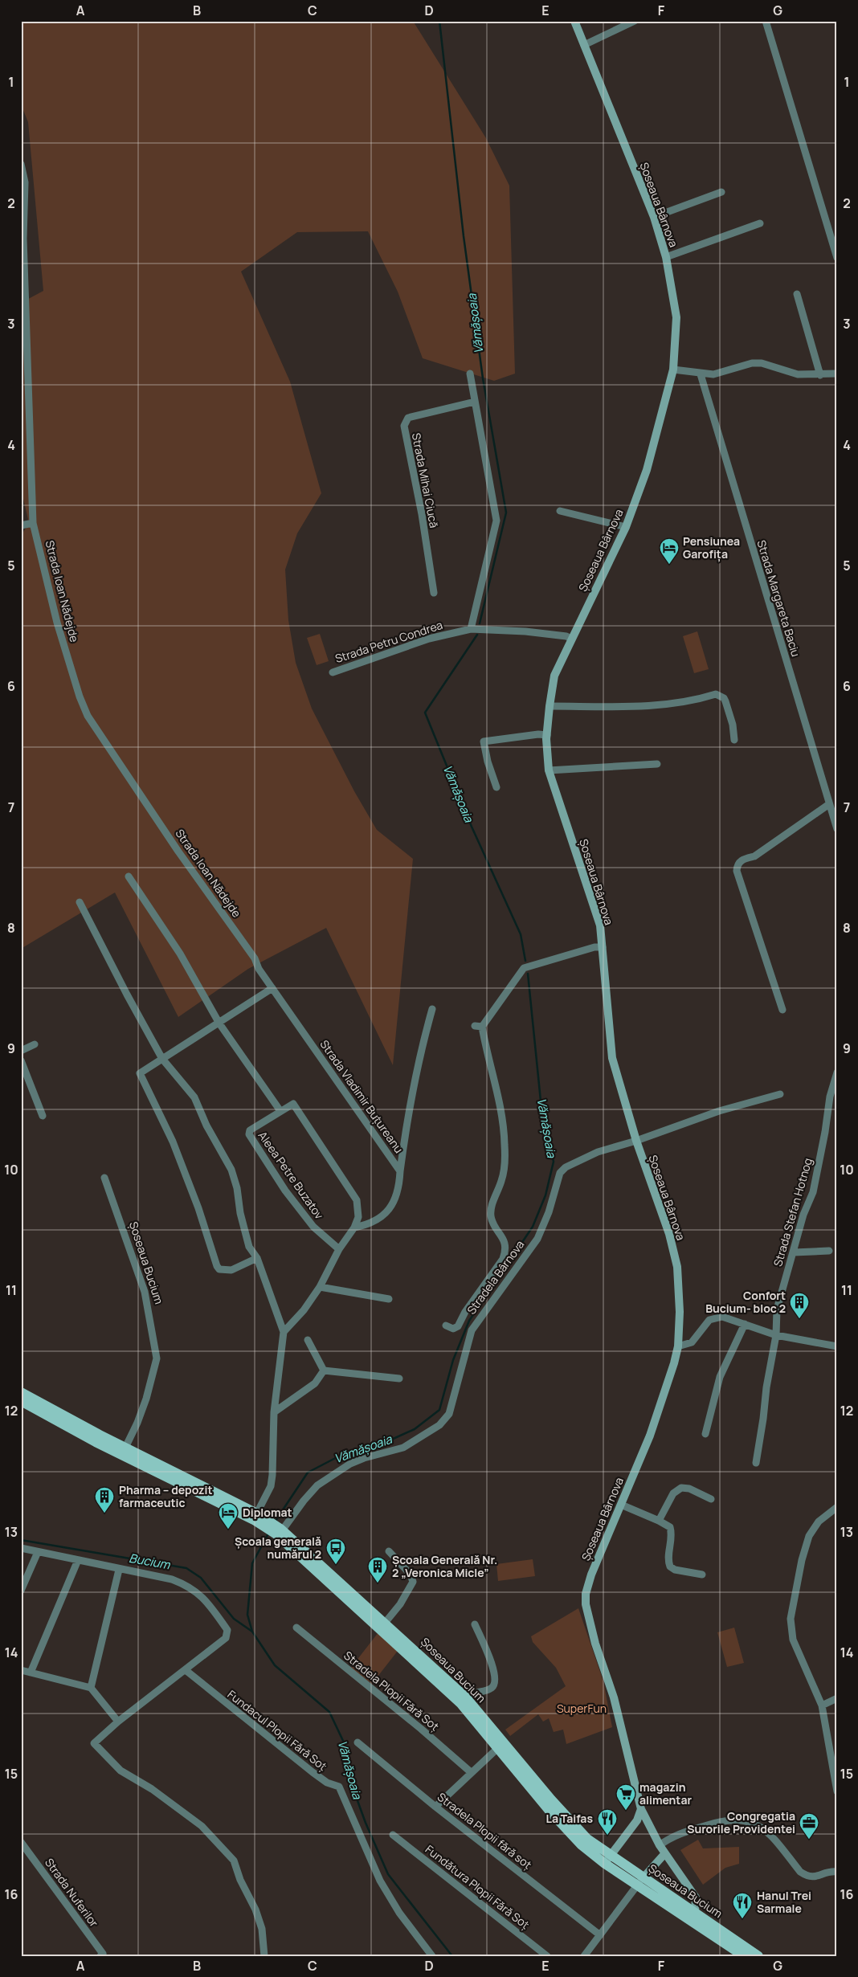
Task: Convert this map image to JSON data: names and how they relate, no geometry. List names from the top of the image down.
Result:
{
  "streets": {
    "main road": ["Șoseaua Bârnova", "Șoseaua Bucium"],
    "street": [
      "Strada Mihai Ciucă",
      "Strada Ioan Nădejde",
      "Strada Margareta Baciu",
      "Strada Petru Condrea",
      "Strada Vladimir Buțureanu",
      "Aleea Petre Buzatov",
      "Strada Stefan Hotnog",
      "Stradela Bârnova",
      "Stradela Plopii Fără Soț",
      "Fundacul Plopii Fără Soț",
      "Stradela Plopii fără soț",
      "Fundătura Plopii Fără Soț",
      "Strada Nuferilor"
    ]
  },
  "crossings": [
    ["Șoseaua Bârnova", "Strada Petru Condrea"],
    ["Șoseaua Bârnova", "Șoseaua Bucium"],
    ["Șoseaua Bârnova", "Stradela Bârnova"],
    ["Strada Ioan Nădejde", "Strada Vladimir Buțureanu"],
    ["Șoseaua Bucium", "Stradela Bârnova"],
    ["Șoseaua Bucium", "Stradela Plopii Fără Soț"],
    ["Stradela Plopii Fără Soț", "Stradela Plopii fără soț"]
  ],
  "water": ["Vămășoaia", "Bucium"],
  "parks": ["SuperFun"],
  "places": {
    "hotel": ["Pensiunea Garofița", "Diplomat"],
    "building": ["Confort Bucium- bloc 2", "Pharma – depozit farmaceutic", "Școala Generală Nr. 2 „Veronica Micle”"],
    "bus stop": ["Școala generală numărul 2"],
    "supermarket": ["magazin alimentar"],
    "restaurant": ["La Taifas", "Hanul Trei Sarmale"],
    "office": ["Congregatia Surorile Providentei"]
  },
  "grid": {
    "columns": [
      "A",
      "B",
      "C",
      "D",
      "E",
      "F",
      "G"
    ],
    "rows": [
      "1",
      "2",
      "3",
      "4",
      "5",
      "6",
      "7",
      "8",
      "9",
      "10",
      "11",
      "12",
      "13",
      "14",
      "15",
      "16"
    ]
  }
}
